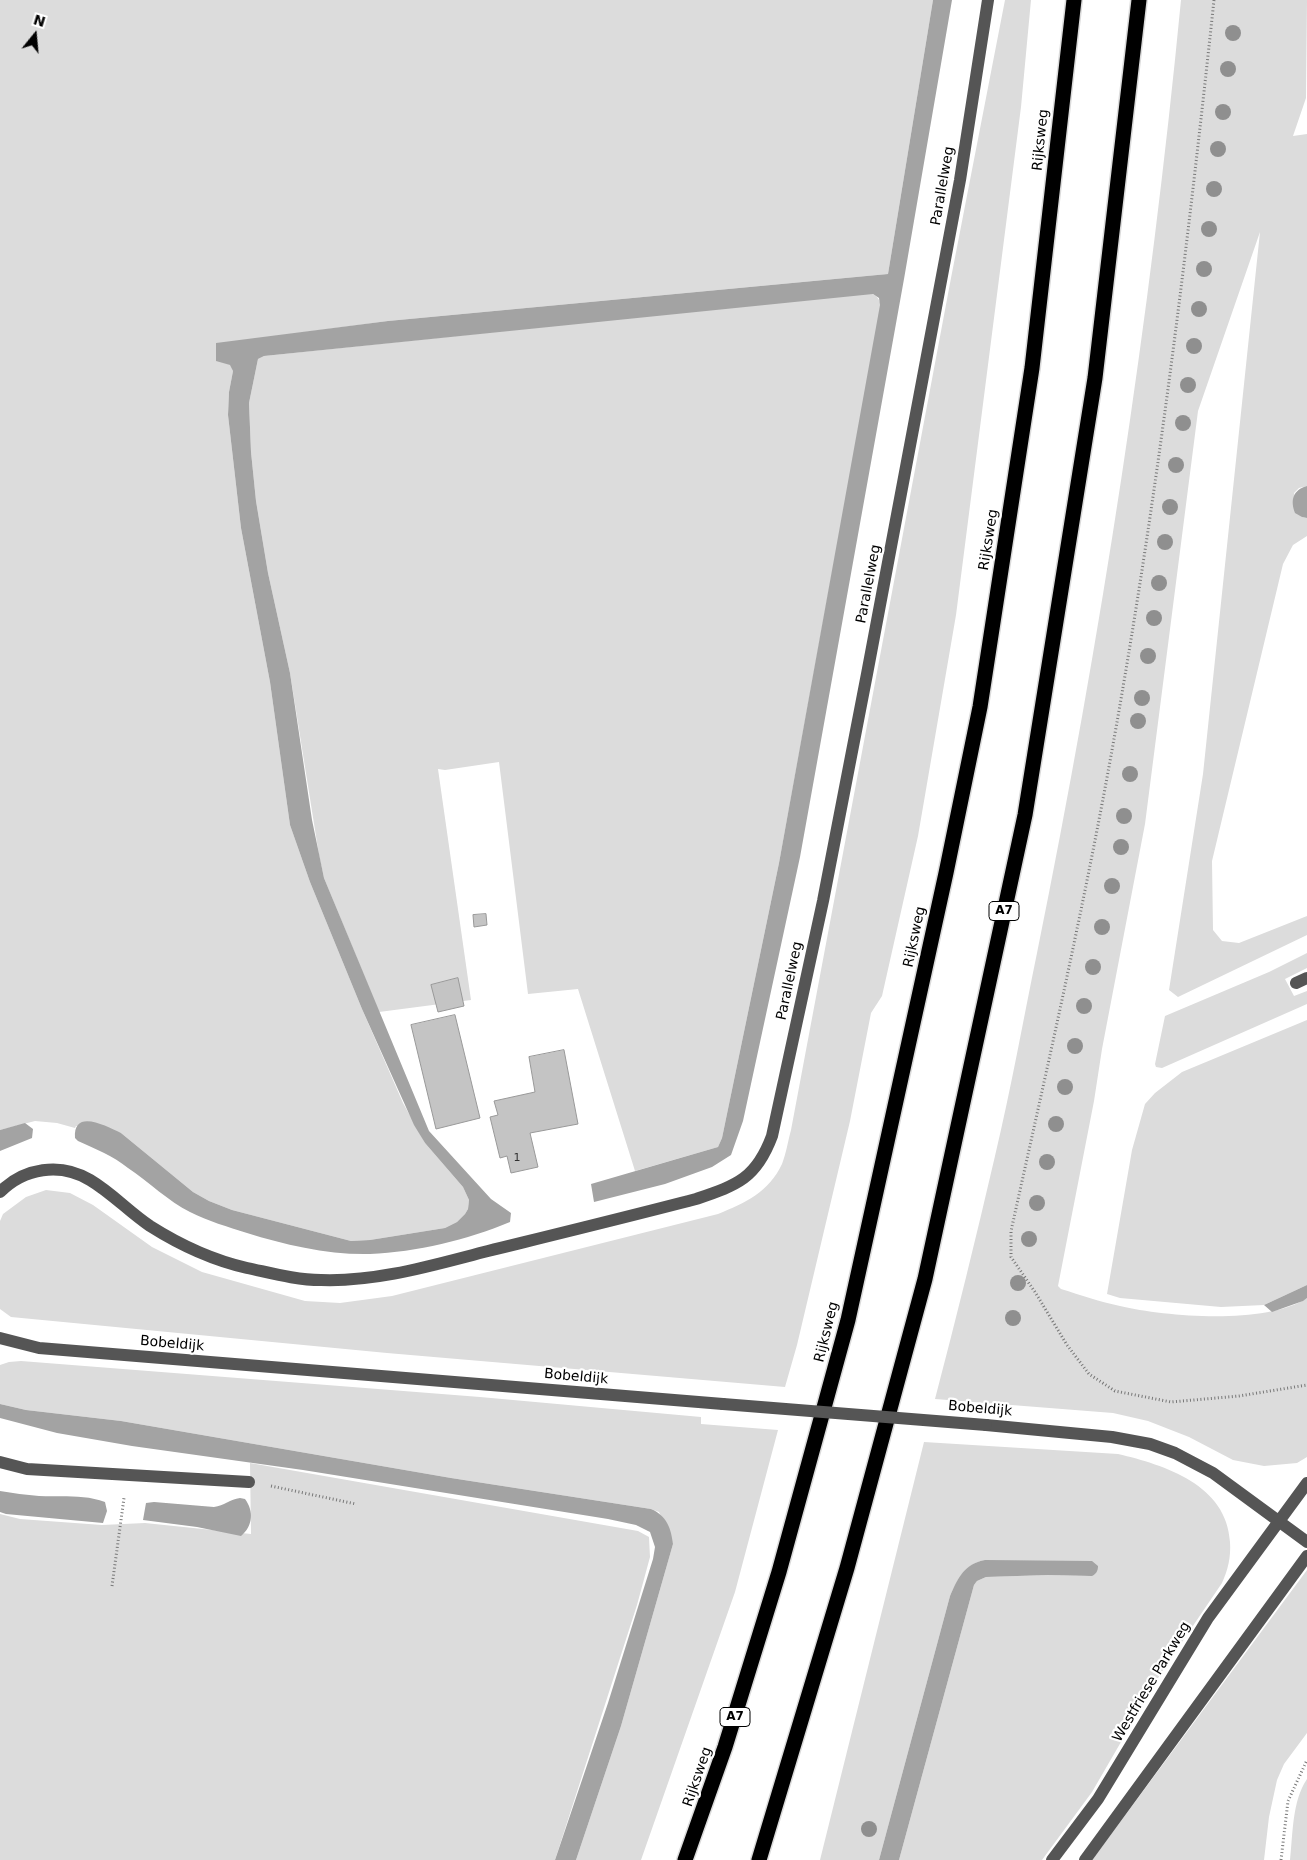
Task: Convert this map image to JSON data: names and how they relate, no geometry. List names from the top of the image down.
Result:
{
  "streets": {
    "highway": ["Rijksweg", "A7"],
    "street": ["Parallelweg", "Bobeldijk", "Westfriese Parkweg"]
  },
  "crossings": [
    ["Bobeldijk", "Westfriese Parkweg"]
  ],
  "house_numbers": ["1"],
  "north": "top"
}
